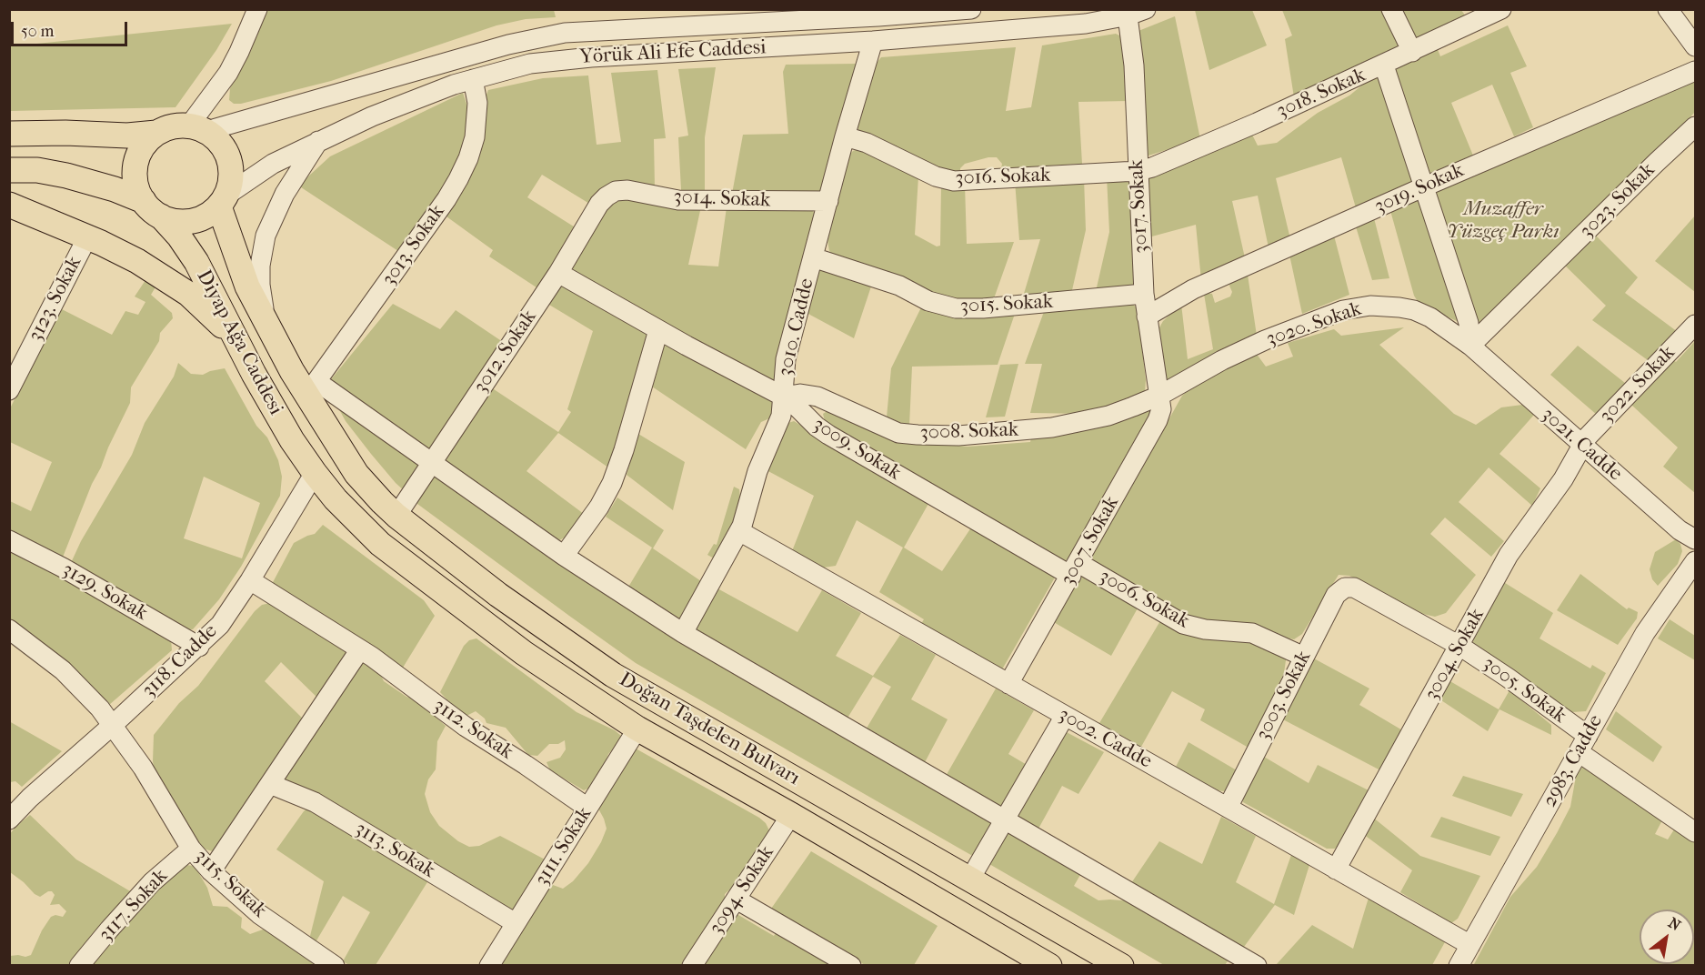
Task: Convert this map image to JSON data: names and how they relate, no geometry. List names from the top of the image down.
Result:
{
  "streets": {
    "main road": ["Diyap Ağa Caddesi", "Doğan Taşdelen Bulvarı"],
    "street": [
      "Yörük Ali Efe Caddesi",
      "3018. Sokak",
      "3016. Sokak",
      "3019. Sokak",
      "3014. Sokak",
      "3023. Sokak",
      "3017. Sokak",
      "3013. Sokak",
      "3123. Sokak",
      "3015. Sokak",
      "3020. Sokak",
      "3010. Cadde",
      "3012. Sokak",
      "3022. Sokak",
      "3008. Sokak",
      "3021. Cadde",
      "3009. Sokak",
      "3007. Sokak",
      "3129. Sokak",
      "3006. Sokak",
      "3004. Sokak",
      "3118. Cadde",
      "3005. Sokak",
      "3003. Sokak",
      "3112. Sokak",
      "3002. Cadde",
      "2983. Cadde",
      "3111. Sokak",
      "3113. Sokak",
      "3115. Sokak",
      "3094. Sokak",
      "3117. Sokak"
    ]
  },
  "crossings": [
    ["Yörük Ali Efe Caddesi", "3017. Sokak"],
    ["Yörük Ali Efe Caddesi", "3013. Sokak"],
    ["Yörük Ali Efe Caddesi", "3010. Cadde"],
    ["Yörük Ali Efe Caddesi", "Diyap Ağa Caddesi"],
    ["3018. Sokak", "3016. Sokak"],
    ["3018. Sokak", "3017. Sokak"],
    ["3016. Sokak", "3017. Sokak"],
    ["3016. Sokak", "3010. Cadde"],
    ["3019. Sokak", "3017. Sokak"],
    ["3014. Sokak", "3010. Cadde"],
    ["3014. Sokak", "3012. Sokak"],
    ["3023. Sokak", "3020. Sokak"],
    ["3023. Sokak", "3021. Cadde"],
    ["3017. Sokak", "3015. Sokak"],
    ["3017. Sokak", "3020. Sokak"],
    ["3017. Sokak", "3008. Sokak"],
    ["3017. Sokak", "3007. Sokak"],
    ["3013. Sokak", "Diyap Ağa Caddesi"],
    ["3015. Sokak", "3010. Cadde"],
    ["3020. Sokak", "3008. Sokak"],
    ["3020. Sokak", "3021. Cadde"],
    ["3020. Sokak", "3007. Sokak"],
    ["3010. Cadde", "3008. Sokak"],
    ["3010. Cadde", "3009. Sokak"],
    ["3010. Cadde", "3002. Cadde"],
    ["Diyap Ağa Caddesi", "3118. Cadde"],
    ["Diyap Ağa Caddesi", "Doğan Taşdelen Bulvarı"],
    ["3012. Sokak", "3009. Sokak"],
    ["3012. Sokak", "Doğan Taşdelen Bulvarı"],
    ["3022. Sokak", "3021. Cadde"],
    ["3022. Sokak", "3004. Sokak"],
    ["3008. Sokak", "3009. Sokak"],
    ["3008. Sokak", "3007. Sokak"],
    ["3021. Cadde", "3004. Sokak"],
    ["3009. Sokak", "3007. Sokak"],
    ["3009. Sokak", "3006. Sokak"],
    ["3007. Sokak", "3006. Sokak"],
    ["3007. Sokak", "3002. Cadde"],
    ["3129. Sokak", "3118. Cadde"],
    ["3006. Sokak", "3003. Sokak"],
    ["3004. Sokak", "3005. Sokak"],
    ["3004. Sokak", "3002. Cadde"],
    ["3118. Cadde", "3112. Sokak"],
    ["3118. Cadde", "Doğan Taşdelen Bulvarı"],
    ["3118. Cadde", "3115. Sokak"],
    ["3005. Sokak", "3003. Sokak"],
    ["3005. Sokak", "2983. Cadde"],
    ["3003. Sokak", "3002. Cadde"],
    ["3112. Sokak", "3111. Sokak"],
    ["Doğan Taşdelen Bulvarı", "3111. Sokak"],
    ["Doğan Taşdelen Bulvarı", "3094. Sokak"],
    ["3002. Cadde", "2983. Cadde"],
    ["3111. Sokak", "3113. Sokak"],
    ["3115. Sokak", "3117. Sokak"]
  ],
  "parks": ["Muzaffer Yüzgeç Parkı"],
  "scale_bar": "50 m",
  "north": "top right"
}
